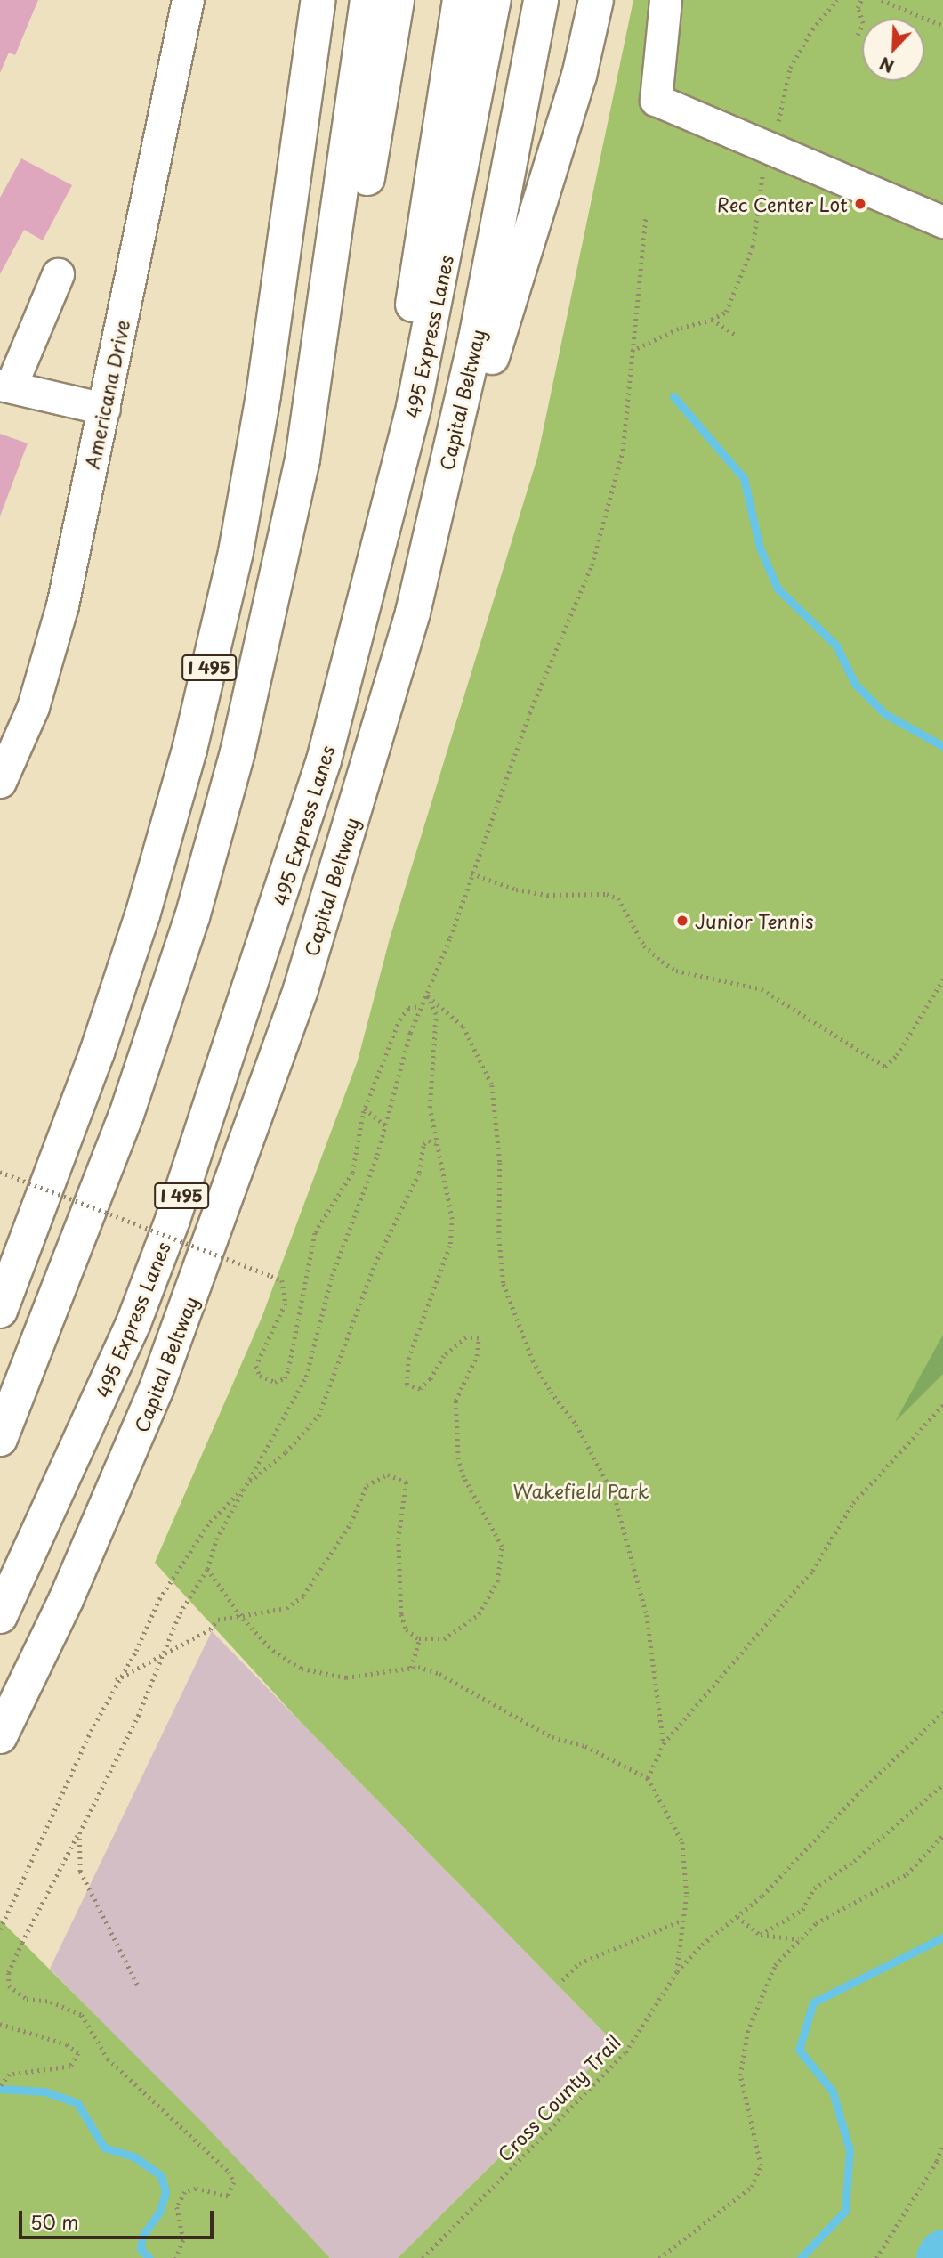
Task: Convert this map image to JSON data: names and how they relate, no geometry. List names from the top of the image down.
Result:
{
  "streets": {
    "highway": ["495 Express Lanes", "Capital Beltway", "I 495"],
    "street": ["Americana Drive"],
    "path": ["Cross County Trail"]
  },
  "parks": ["Wakefield Park"],
  "places": ["Rec Center Lot", "Junior Tennis"],
  "scale_bar": "50 m",
  "north": "bottom left"
}
